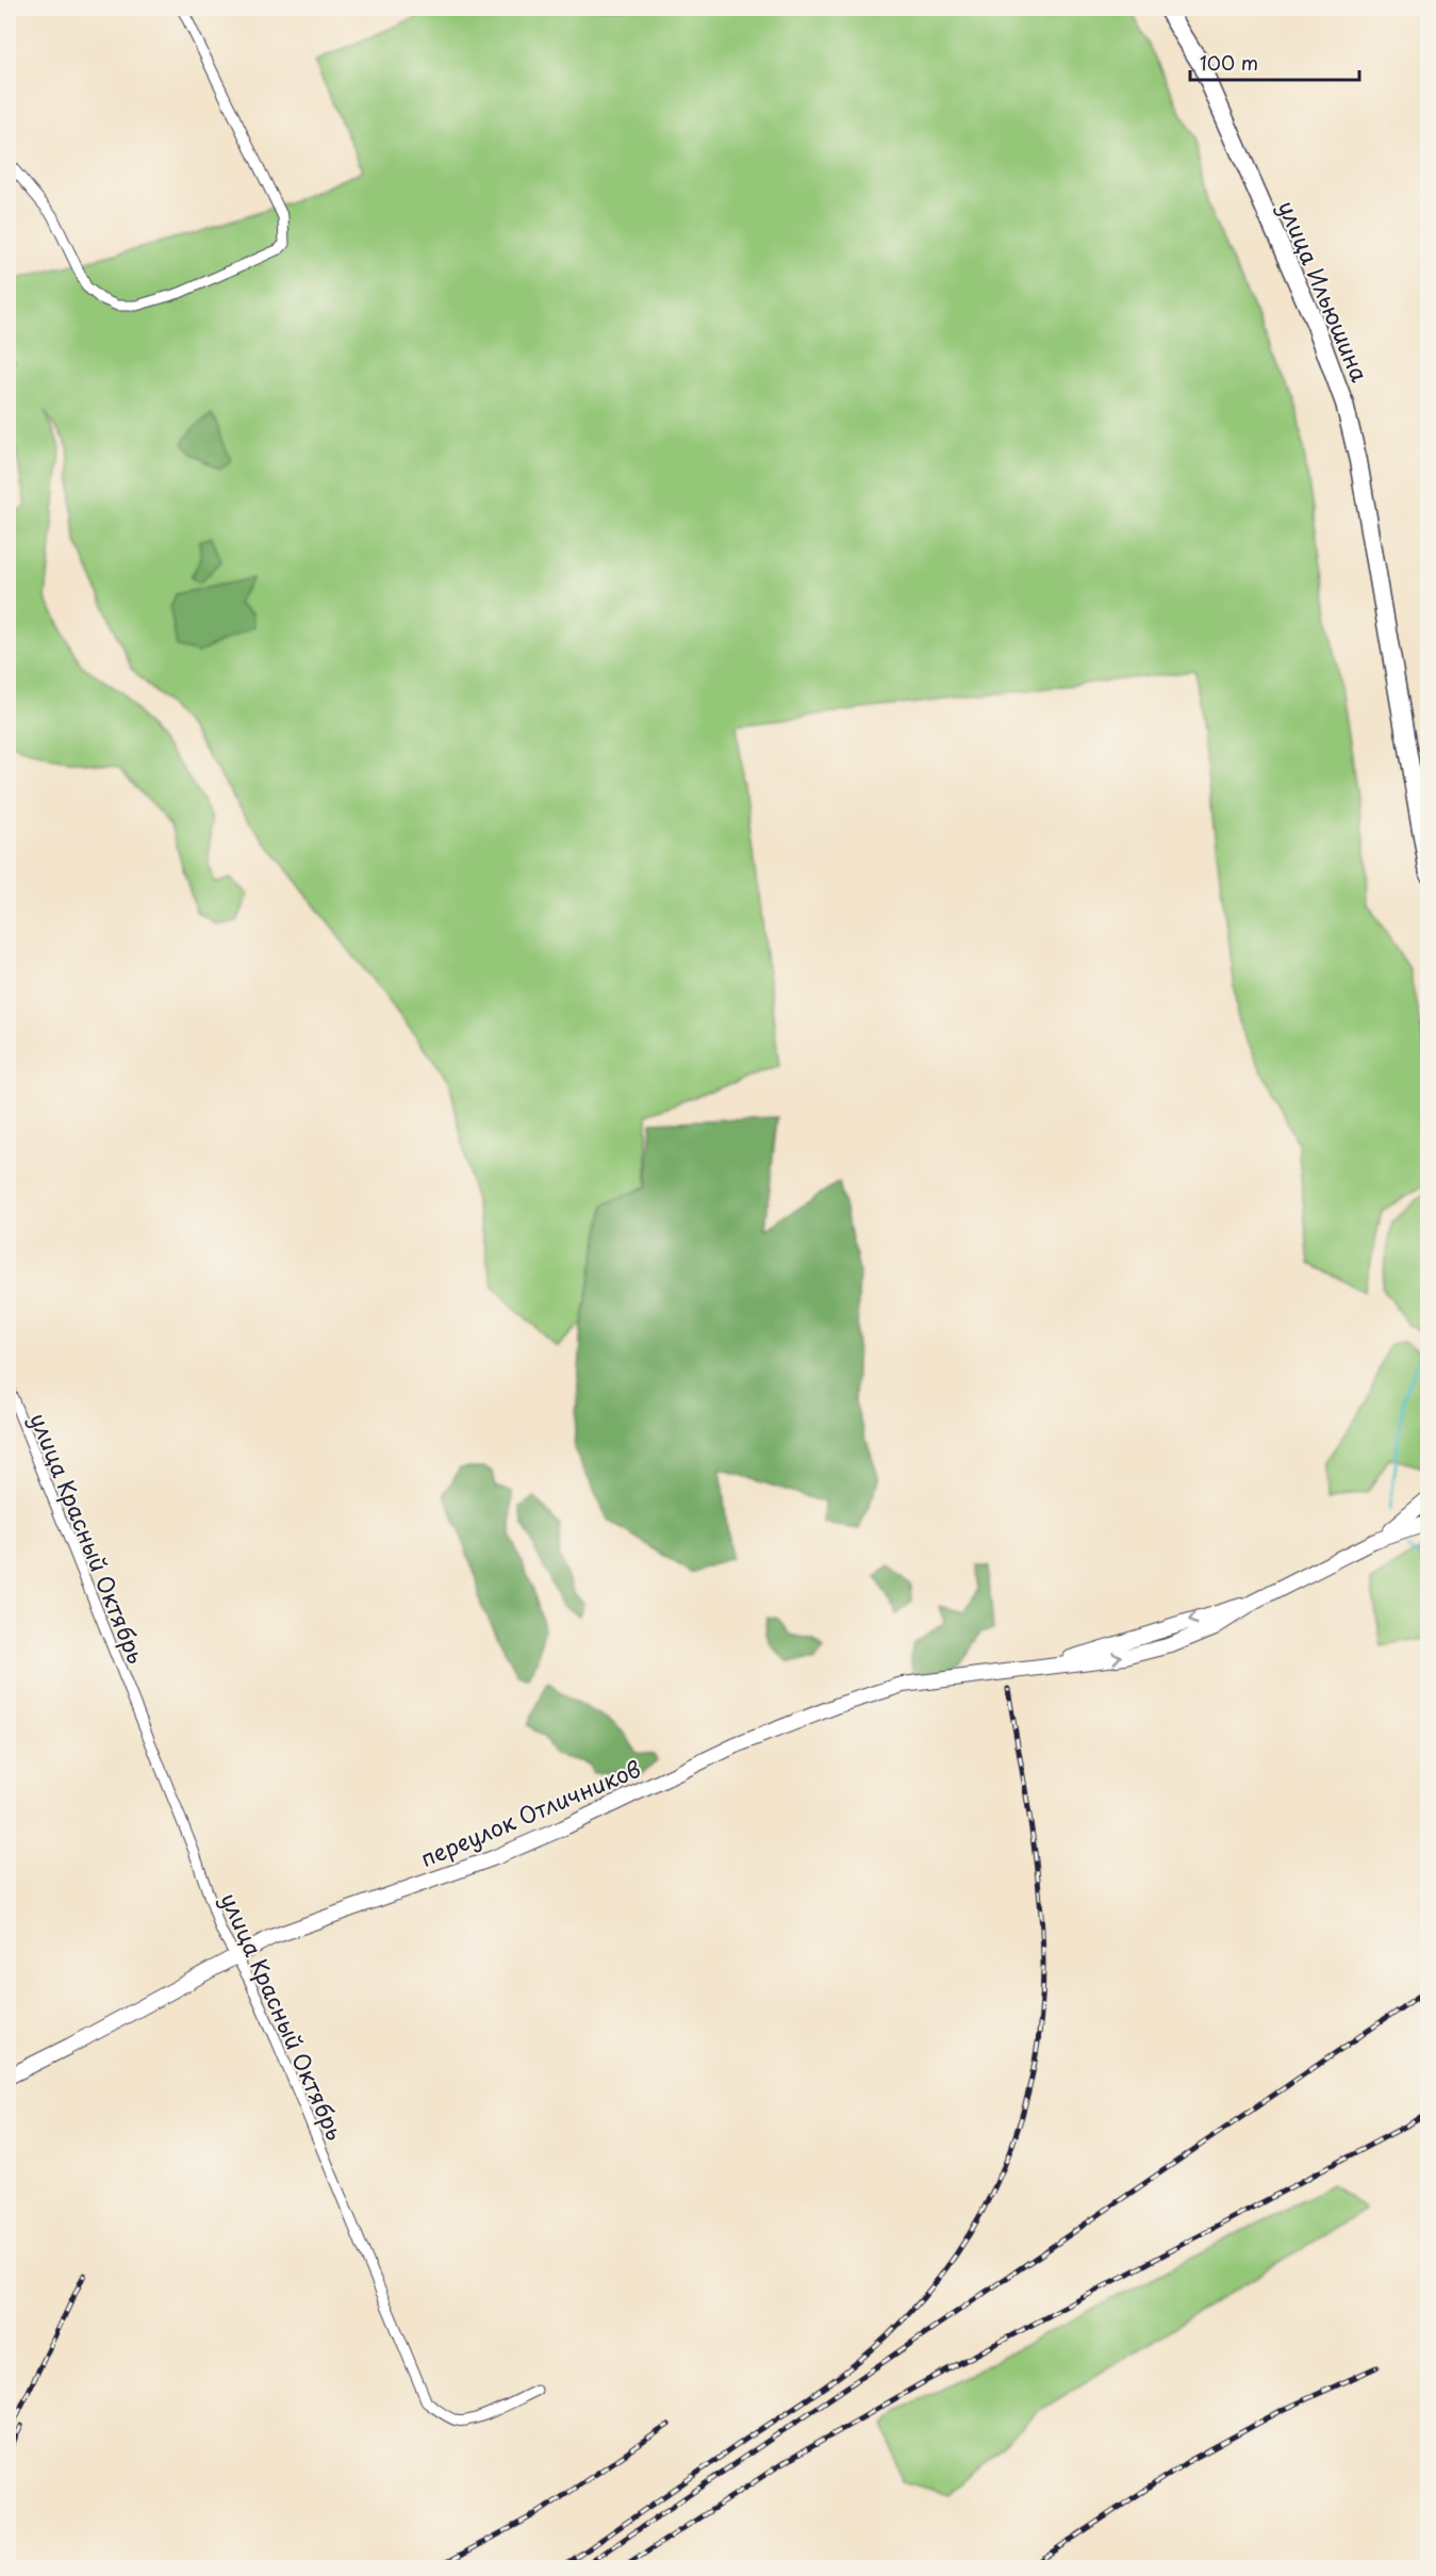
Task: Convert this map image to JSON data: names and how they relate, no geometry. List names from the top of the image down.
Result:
{
  "streets": {
    "highway": ["улица Ильюшина"],
    "main road": ["переулок Отличников"],
    "street": ["улица Красный Октябрь"]
  },
  "crossings": [
    ["улица Красный Октябрь", "переулок Отличников"]
  ],
  "scale_bar": "100 m"
}
